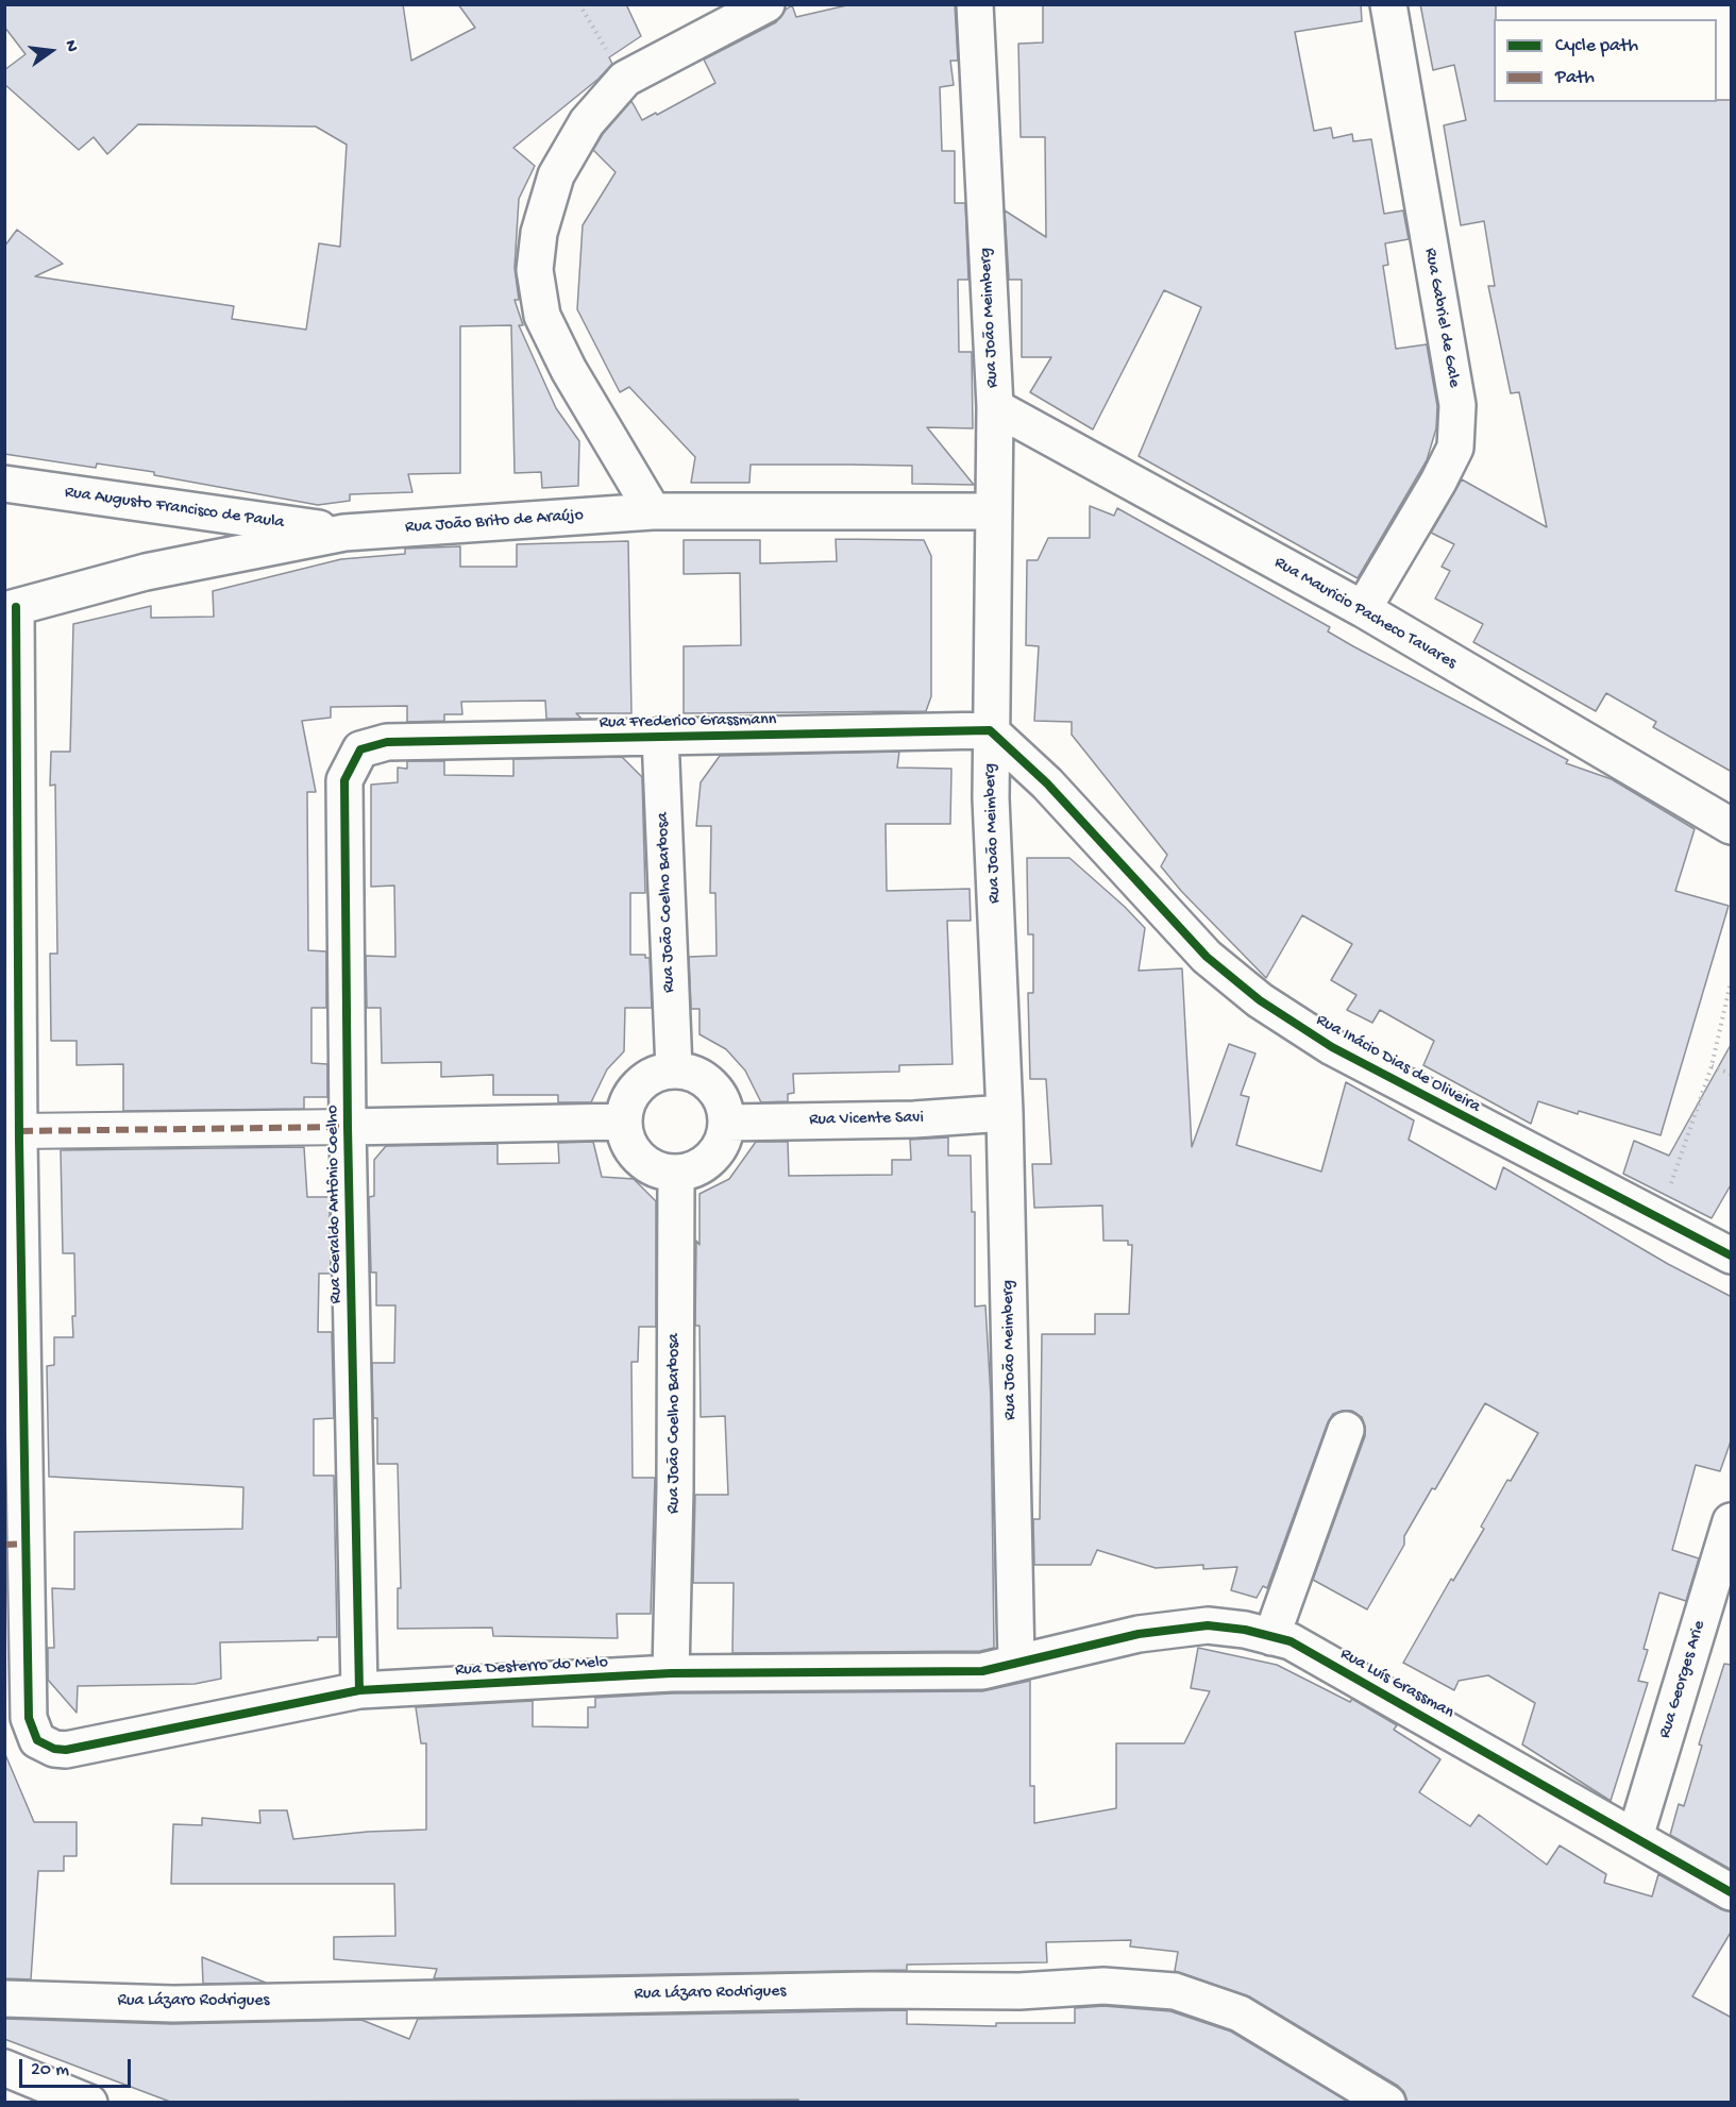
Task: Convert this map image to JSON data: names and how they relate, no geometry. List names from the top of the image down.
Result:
{
  "streets": {
    "street": [
      "Rua João Meimberg",
      "Rua Gabriel de Gale",
      "Rua Augusto Francisco de Paula",
      "Rua João Brito de Araújo",
      "Rua Mauricio Pacheco Tavares",
      "Rua Frederico Grassmann",
      "Rua João Coelho Barbosa",
      "Rua Inácio Dias de Oliveira",
      "Rua Vicente Savi",
      "Rua Geraldo Antônio Coelho",
      "Rua Desterro do Melo",
      "Rua Georges Arie",
      "Rua Luís Grassman",
      "Rua Lázaro Rodrigues"
    ]
  },
  "crossings": [
    ["Rua João Meimberg", "Rua João Brito de Araújo"],
    ["Rua João Meimberg", "Rua Mauricio Pacheco Tavares"],
    ["Rua João Meimberg", "Rua Frederico Grassmann"],
    ["Rua João Meimberg", "Rua Inácio Dias de Oliveira"],
    ["Rua João Meimberg", "Rua Vicente Savi"],
    ["Rua João Meimberg", "Rua Desterro do Melo"],
    ["Rua João Meimberg", "Rua Luís Grassman"],
    ["Rua Gabriel de Gale", "Rua Mauricio Pacheco Tavares"],
    ["Rua Augusto Francisco de Paula", "Rua João Brito de Araújo"],
    ["Rua Frederico Grassmann", "Rua João Coelho Barbosa"],
    ["Rua Frederico Grassmann", "Rua Inácio Dias de Oliveira"],
    ["Rua Frederico Grassmann", "Rua Geraldo Antônio Coelho"],
    ["Rua João Coelho Barbosa", "Rua Vicente Savi"],
    ["Rua João Coelho Barbosa", "Rua Desterro do Melo"],
    ["Rua Geraldo Antônio Coelho", "Rua Desterro do Melo"],
    ["Rua Desterro do Melo", "Rua Luís Grassman"],
    ["Rua Georges Arie", "Rua Luís Grassman"]
  ],
  "legend": ["Cycle path", "Path"],
  "scale_bar": "20 m",
  "north": "right"
}
